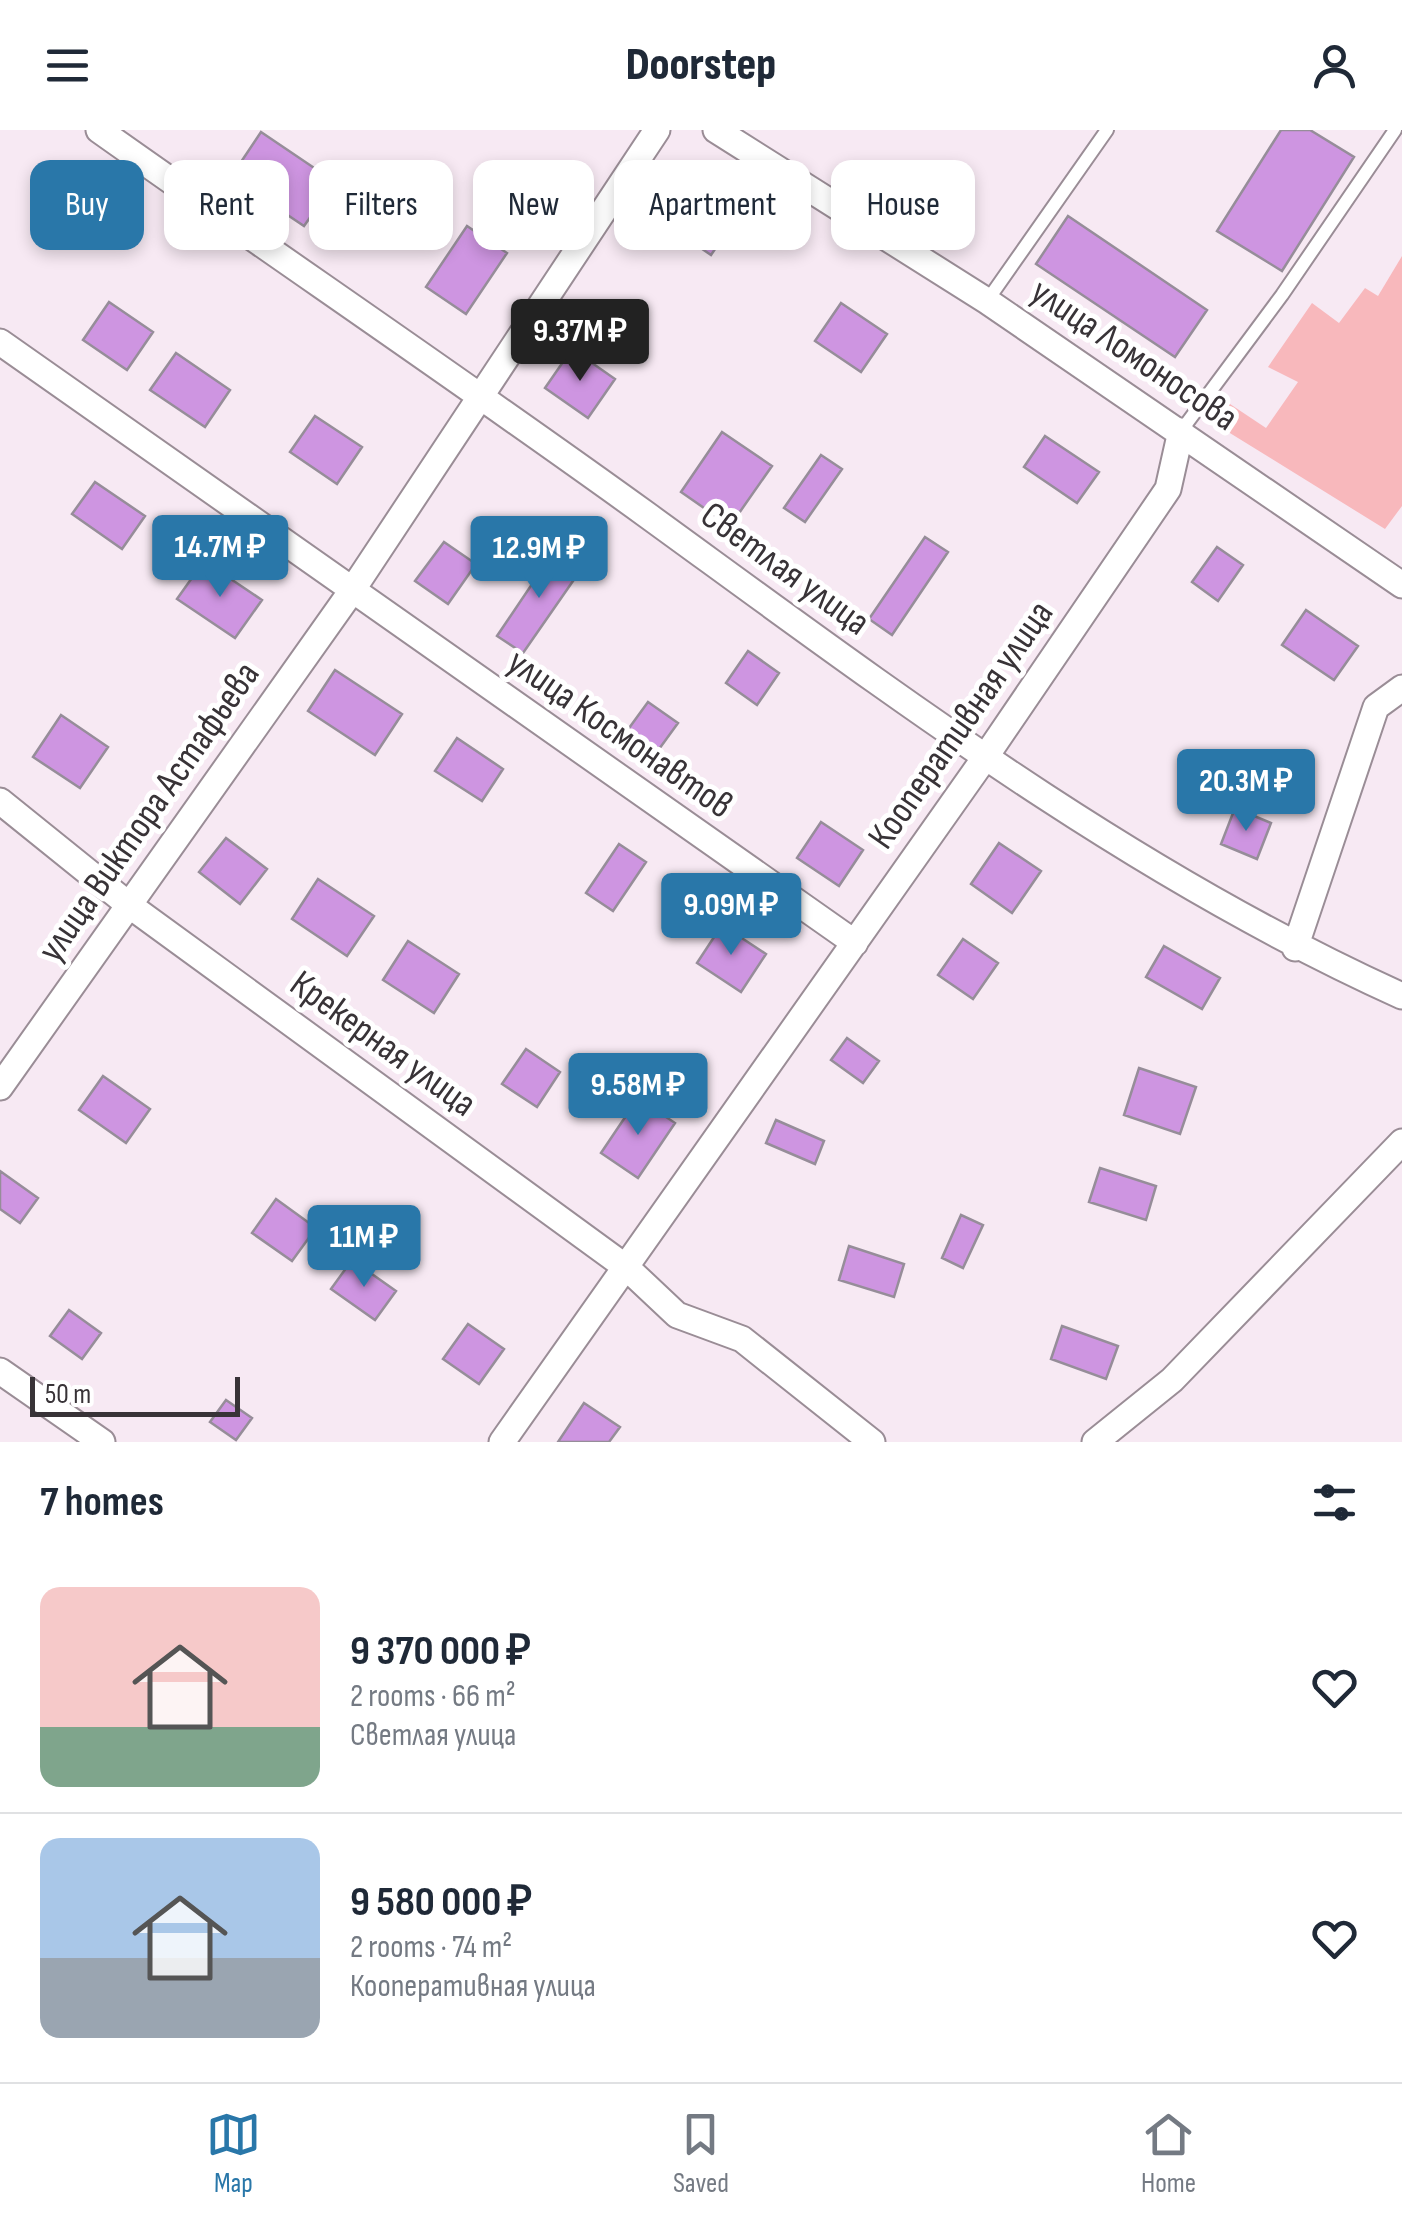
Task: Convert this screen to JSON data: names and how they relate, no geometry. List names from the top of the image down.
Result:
{
  "streets": {
    "street": [
      "улица Ломоносова",
      "Светлая улица",
      "Кооперативная улица",
      "улица Космонавтов",
      "улица Виктора Астафьева",
      "Крекерная улица"
    ]
  },
  "crossings": [
    ["улица Ломоносова", "Кооперативная улица"],
    ["Светлая улица", "Кооперативная улица"],
    ["Светлая улица", "улица Виктора Астафьева"],
    ["Кооперативная улица", "улица Космонавтов"],
    ["Кооперативная улица", "Крекерная улица"],
    ["улица Космонавтов", "улица Виктора Астафьева"],
    ["улица Виктора Астафьева", "Крекерная улица"]
  ],
  "scale_bar": "50 m",
  "page": {
    "header": "Doorstep",
    "chip": [
      "Buy",
      "Rent",
      "Filters",
      "New",
      "Apartment",
      "House"
    ],
    "price": [
      "9.37M ₽",
      "14.7M ₽",
      "12.9M ₽",
      "20.3M ₽",
      "9.09M ₽",
      "9.58M ₽",
      "11M ₽"
    ],
    "scale": "50 m",
    "heading": "7 homes",
    "list": [
      {
        "name": "9 370 000 ₽",
        "note": "2 rooms · 66 m² · Светлая улица"
      },
      {
        "name": "9 580 000 ₽",
        "note": "2 rooms · 74 m² · Кооперативная улица"
      }
    ],
    "tabs": ["Map", "Saved", "Home"]
  }
}
